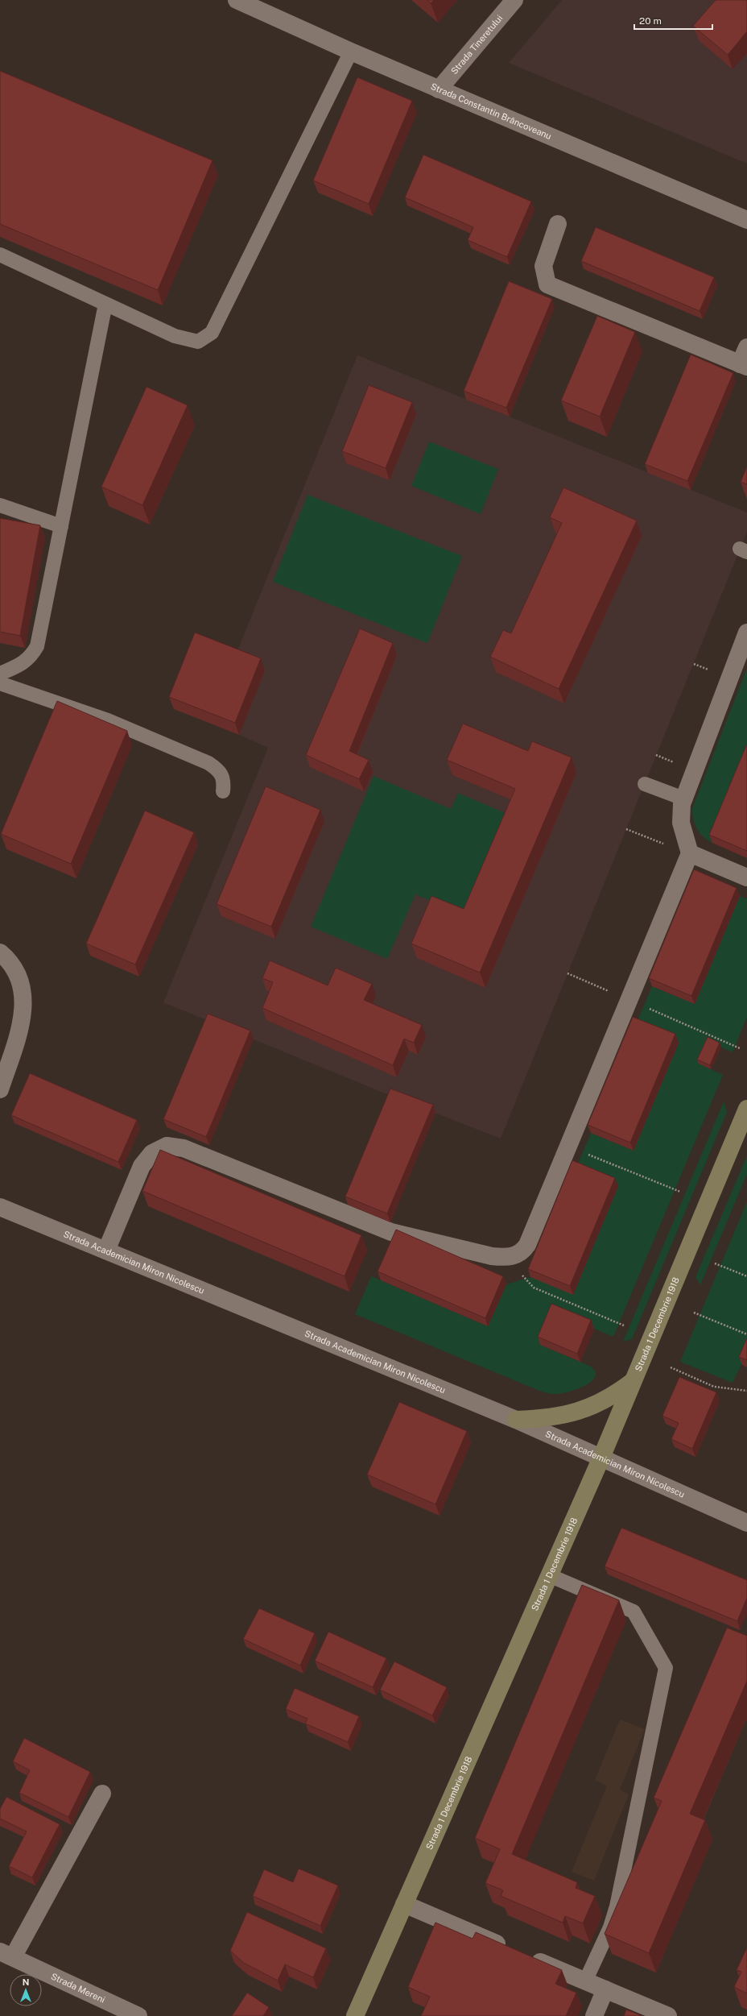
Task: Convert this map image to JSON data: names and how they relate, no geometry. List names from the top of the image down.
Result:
{
  "streets": {
    "main road": ["Strada 1 Decembrie 1918"],
    "street": [
      "Strada Tineretului",
      "Strada Constantin Brâncoveanu",
      "Strada Academician Miron Nicolescu",
      "Strada Mereni"
    ]
  },
  "crossings": [
    ["Strada Tineretului", "Strada Constantin Brâncoveanu"],
    ["Strada Academician Miron Nicolescu", "Strada 1 Decembrie 1918"]
  ],
  "scale_bar": "20 m",
  "north": "top"
}
